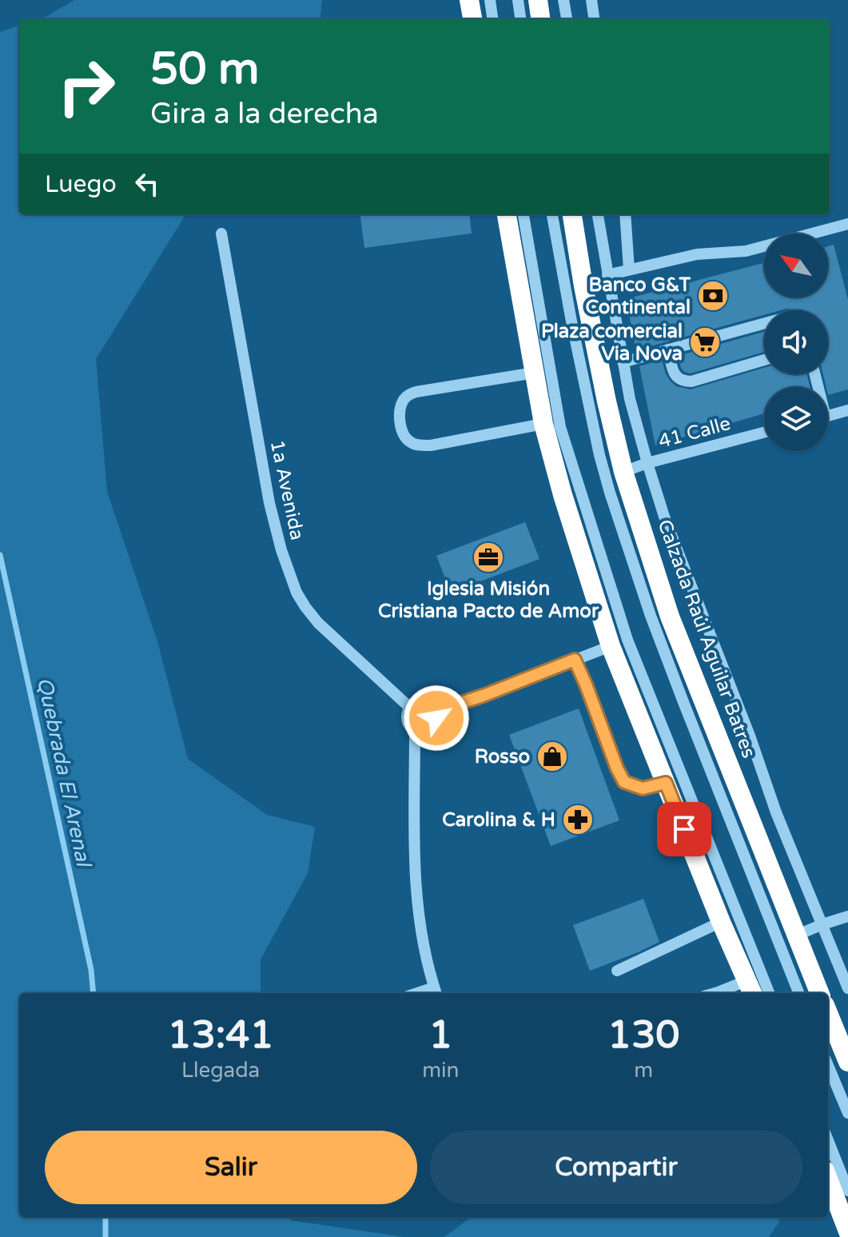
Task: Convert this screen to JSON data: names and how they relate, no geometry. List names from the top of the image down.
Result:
{
  "streets": {
    "highway": ["Calzada Raúl Aguilar Batres"],
    "street": ["41 Calle", "1a Avenida"]
  },
  "crossings": [
    ["41 Calle", "Calzada Raúl Aguilar Batres"]
  ],
  "water": ["Quebrada El Arenal"],
  "places": {
    "bank": ["Banco G&T Continental"],
    "supermarket": ["Plaza comercial Via Nova"],
    "office": ["Iglesia Misión Cristiana Pacto de Amor"],
    "shop": ["Rosso"],
    "pharmacy": ["Carolina & H"]
  },
  "north": "top left",
  "page": {
    "turn": ["50 m", "Gira a la derecha"],
    "then": "Luego",
    "eta": [
      "13:41",
      "Llegada",
      "1",
      "min",
      "130",
      "m"
    ],
    "buttons": ["Salir", "Compartir"]
  }
}
